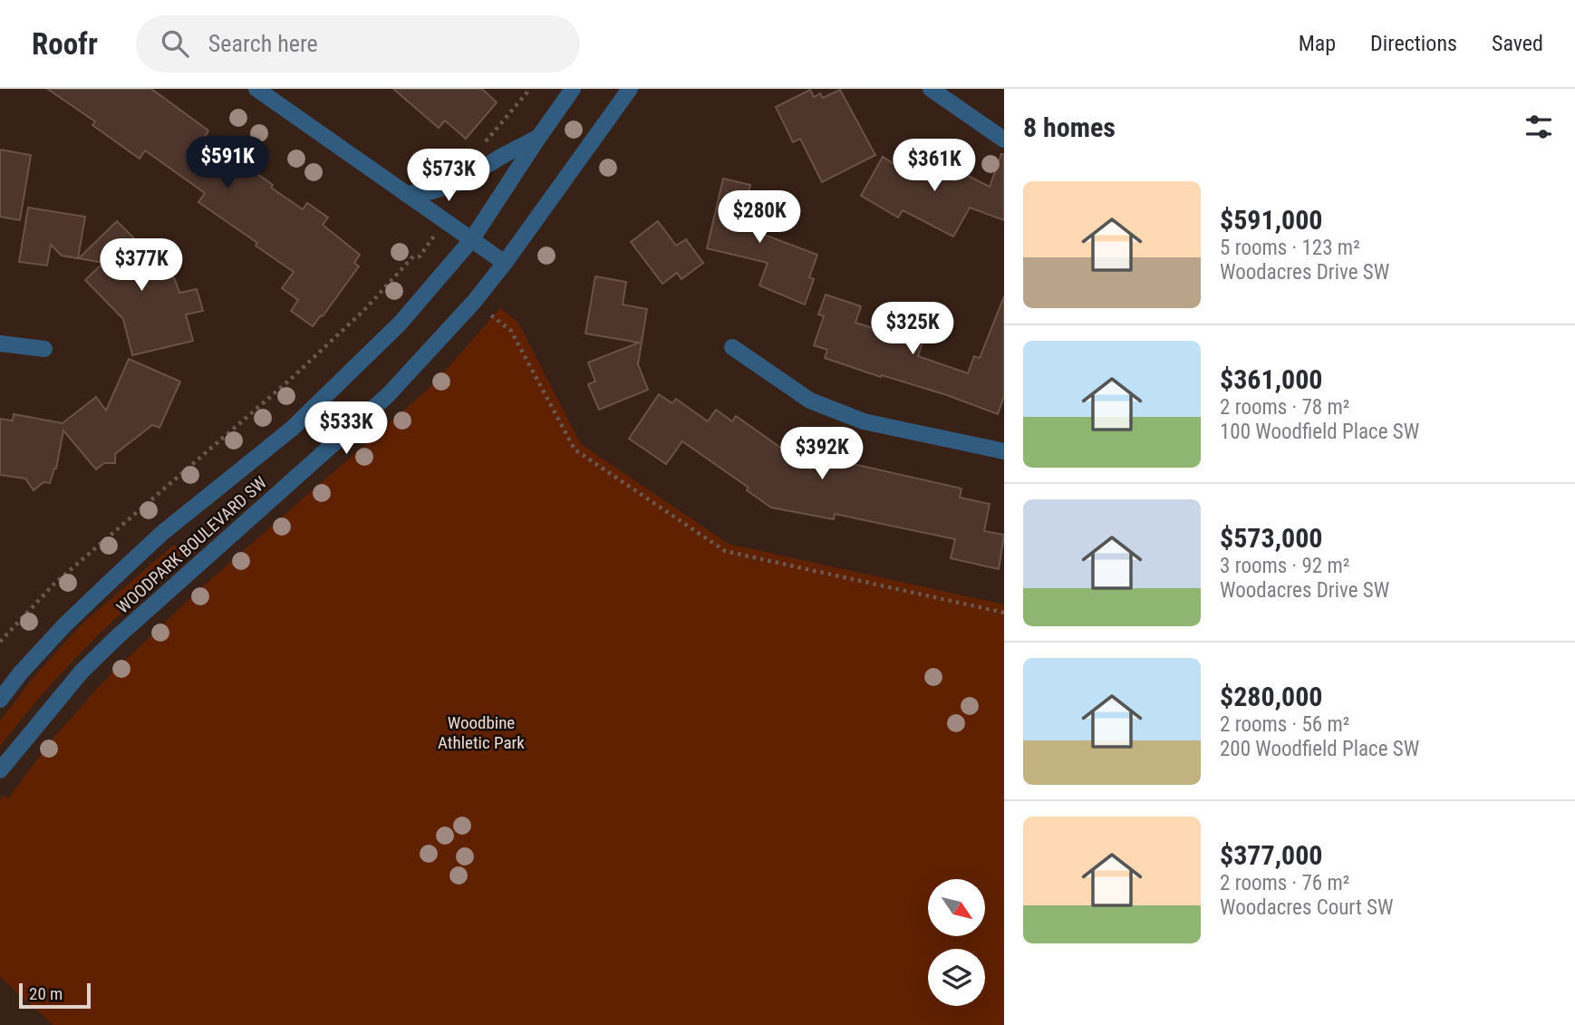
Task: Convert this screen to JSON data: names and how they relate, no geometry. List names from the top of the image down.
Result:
{
  "streets": {
    "street": ["WOODPARK BOULEVARD SW"]
  },
  "parks": ["Woodbine Athletic Park"],
  "scale_bar": "20 m",
  "north": "bottom right",
  "page": {
    "header": "Roofr",
    "search": "Search here",
    "nav": ["Map", "Directions", "Saved"],
    "heading": "8 homes",
    "price": [
      "$591K",
      "$361K",
      "$573K",
      "$280K",
      "$377K",
      "$325K",
      "$533K",
      "$392K"
    ],
    "list": [
      {
        "name": "$591,000",
        "note": "5 rooms · 123 m² · Woodacres Drive SW"
      },
      {
        "name": "$361,000",
        "note": "2 rooms · 78 m² · 100 Woodfield Place SW"
      },
      {
        "name": "$573,000",
        "note": "3 rooms · 92 m² · Woodacres Drive SW"
      },
      {
        "name": "$280,000",
        "note": "2 rooms · 56 m² · 200 Woodfield Place SW"
      },
      {
        "name": "$377,000",
        "note": "2 rooms · 76 m² · Woodacres Court SW"
      }
    ],
    "scale": "20 m"
  }
}
